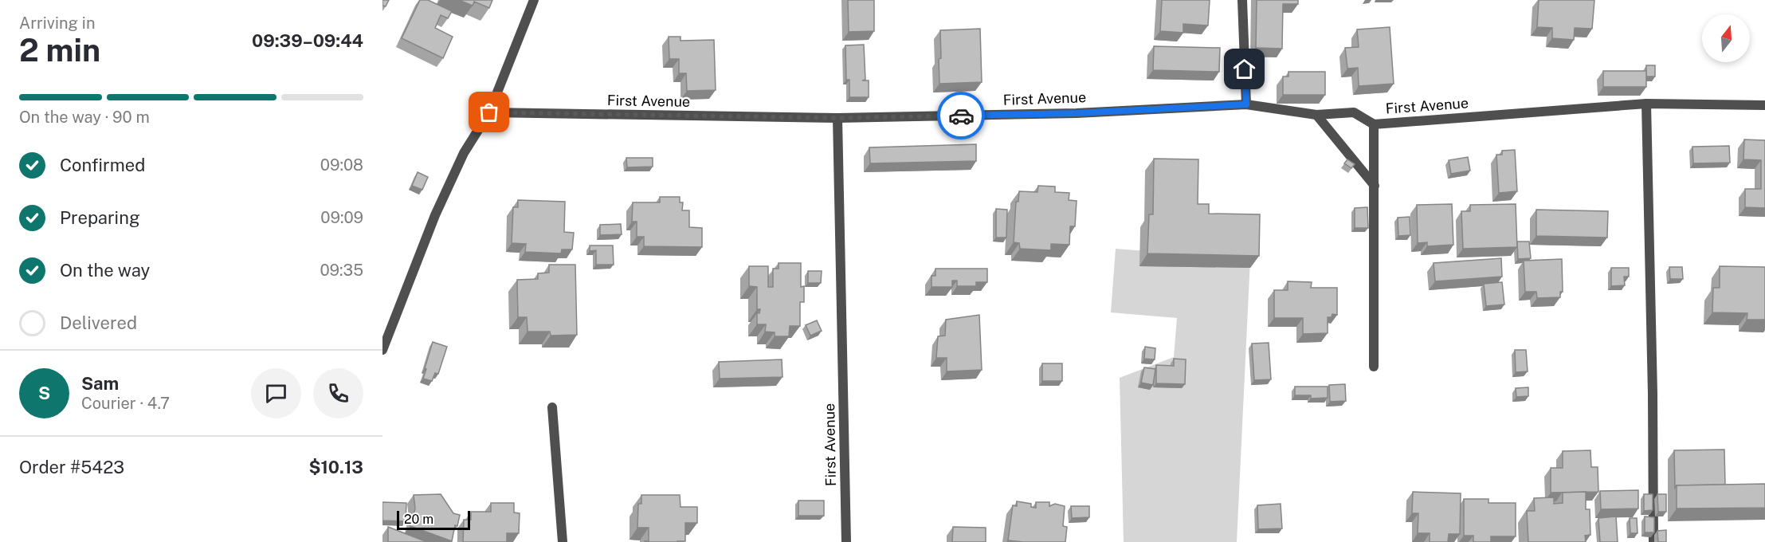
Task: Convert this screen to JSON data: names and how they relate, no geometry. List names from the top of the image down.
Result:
{
  "streets": {
    "street": ["First Avenue"]
  },
  "scale_bar": "20 m",
  "north": "top",
  "page": {
    "heading": ["2 min", "Arriving in", "09:39–09:44"],
    "panel": [
      "Sam",
      "Courier · 4.7",
      "Order #5423",
      "$10.13"
    ],
    "bar": "On the way · 90 m",
    "list": [
      ["Confirmed", "09:08"],
      ["Preparing", "09:09"],
      ["On the way", "09:35"],
      "Delivered"
    ],
    "round": "S",
    "scale": "20 m"
  }
}
